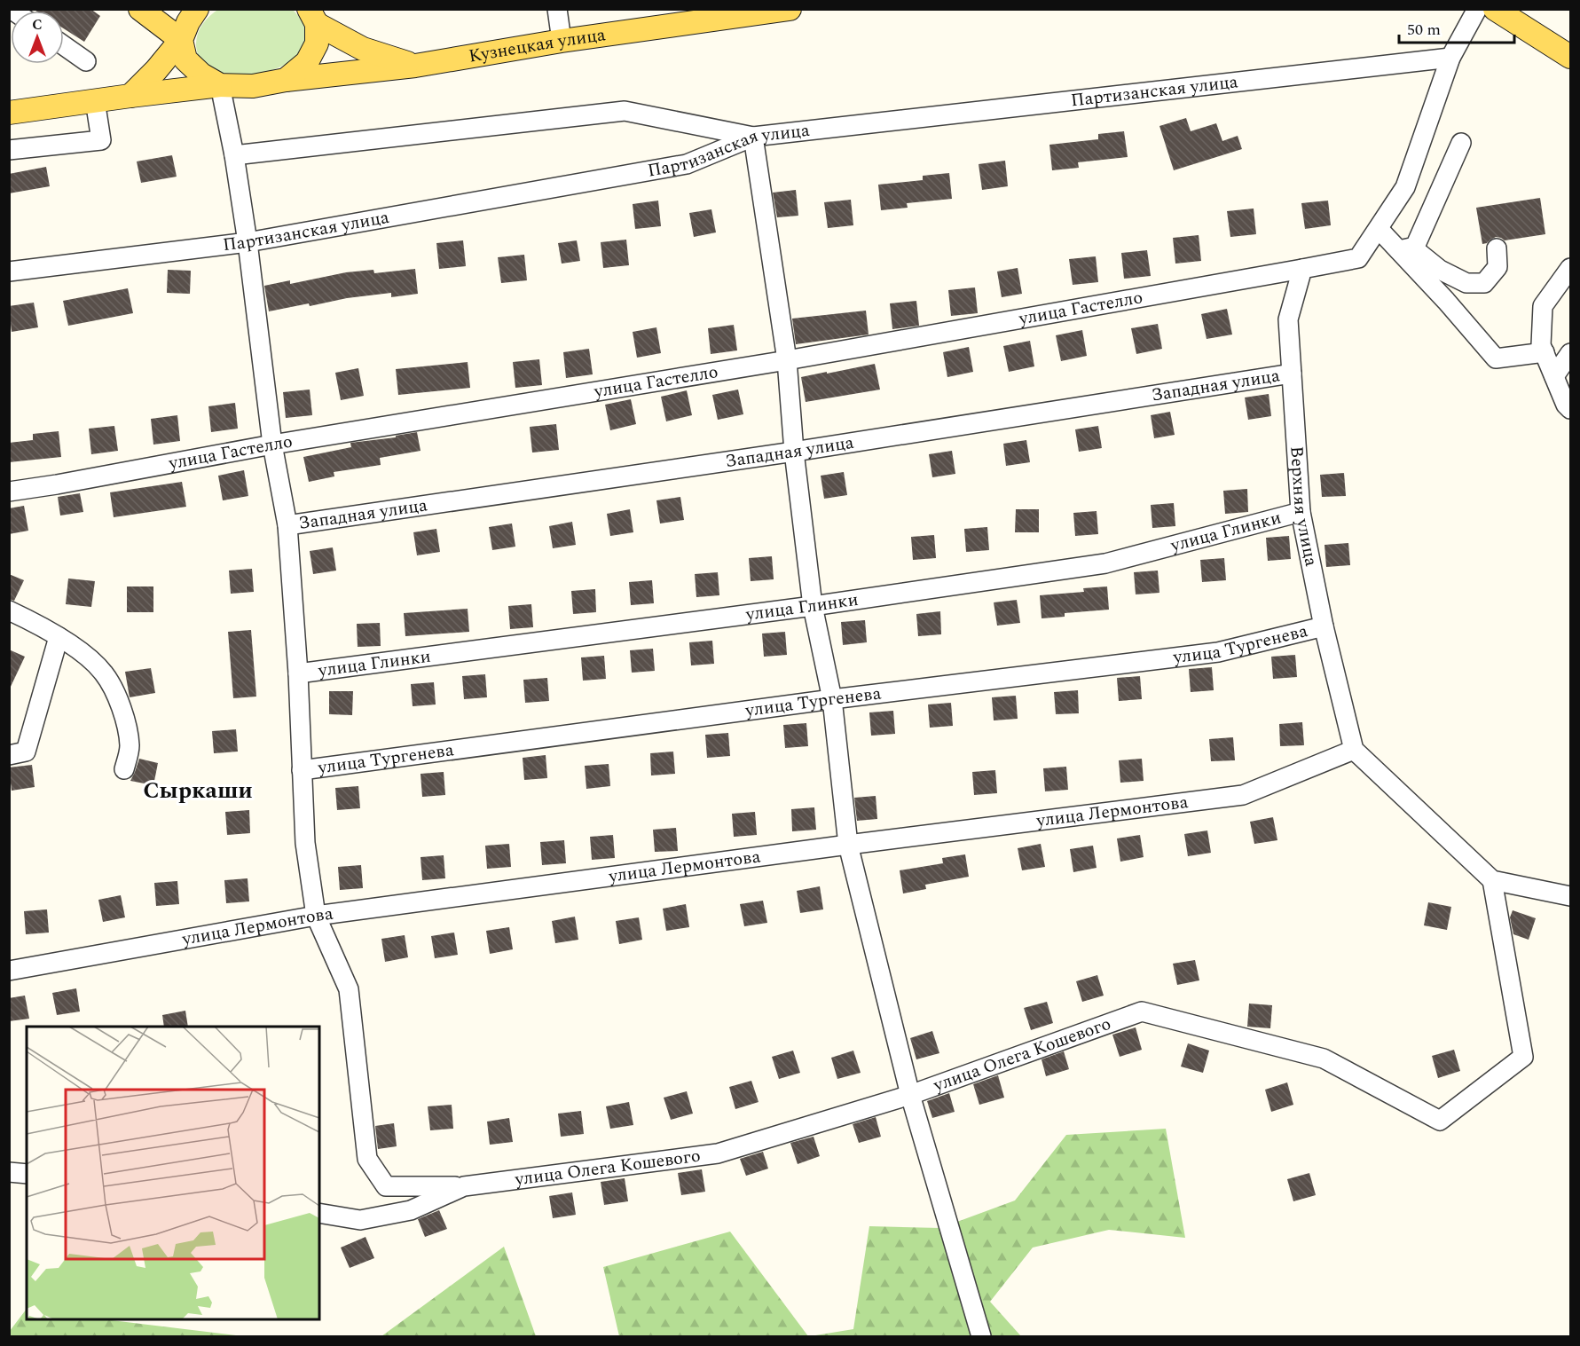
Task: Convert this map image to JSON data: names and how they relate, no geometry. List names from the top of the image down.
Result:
{
  "streets": {
    "main road": ["Кузнецкая улица"],
    "street": [
      "Партизанская улица",
      "улица Гастелло",
      "Западная улица",
      "Верхняя улица",
      "улица Глинки",
      "улица Тургенева",
      "улица Лермонтова",
      "улица Олега Кошевого"
    ]
  },
  "crossings": [
    ["улица Гастелло", "Верхняя улица"],
    ["Западная улица", "Верхняя улица"],
    ["Верхняя улица", "улица Глинки"],
    ["Верхняя улица", "улица Тургенева"],
    ["Верхняя улица", "улица Лермонтова"]
  ],
  "districts": ["Сыркаши"],
  "scale_bar": "50 m",
  "north": "top"
}
